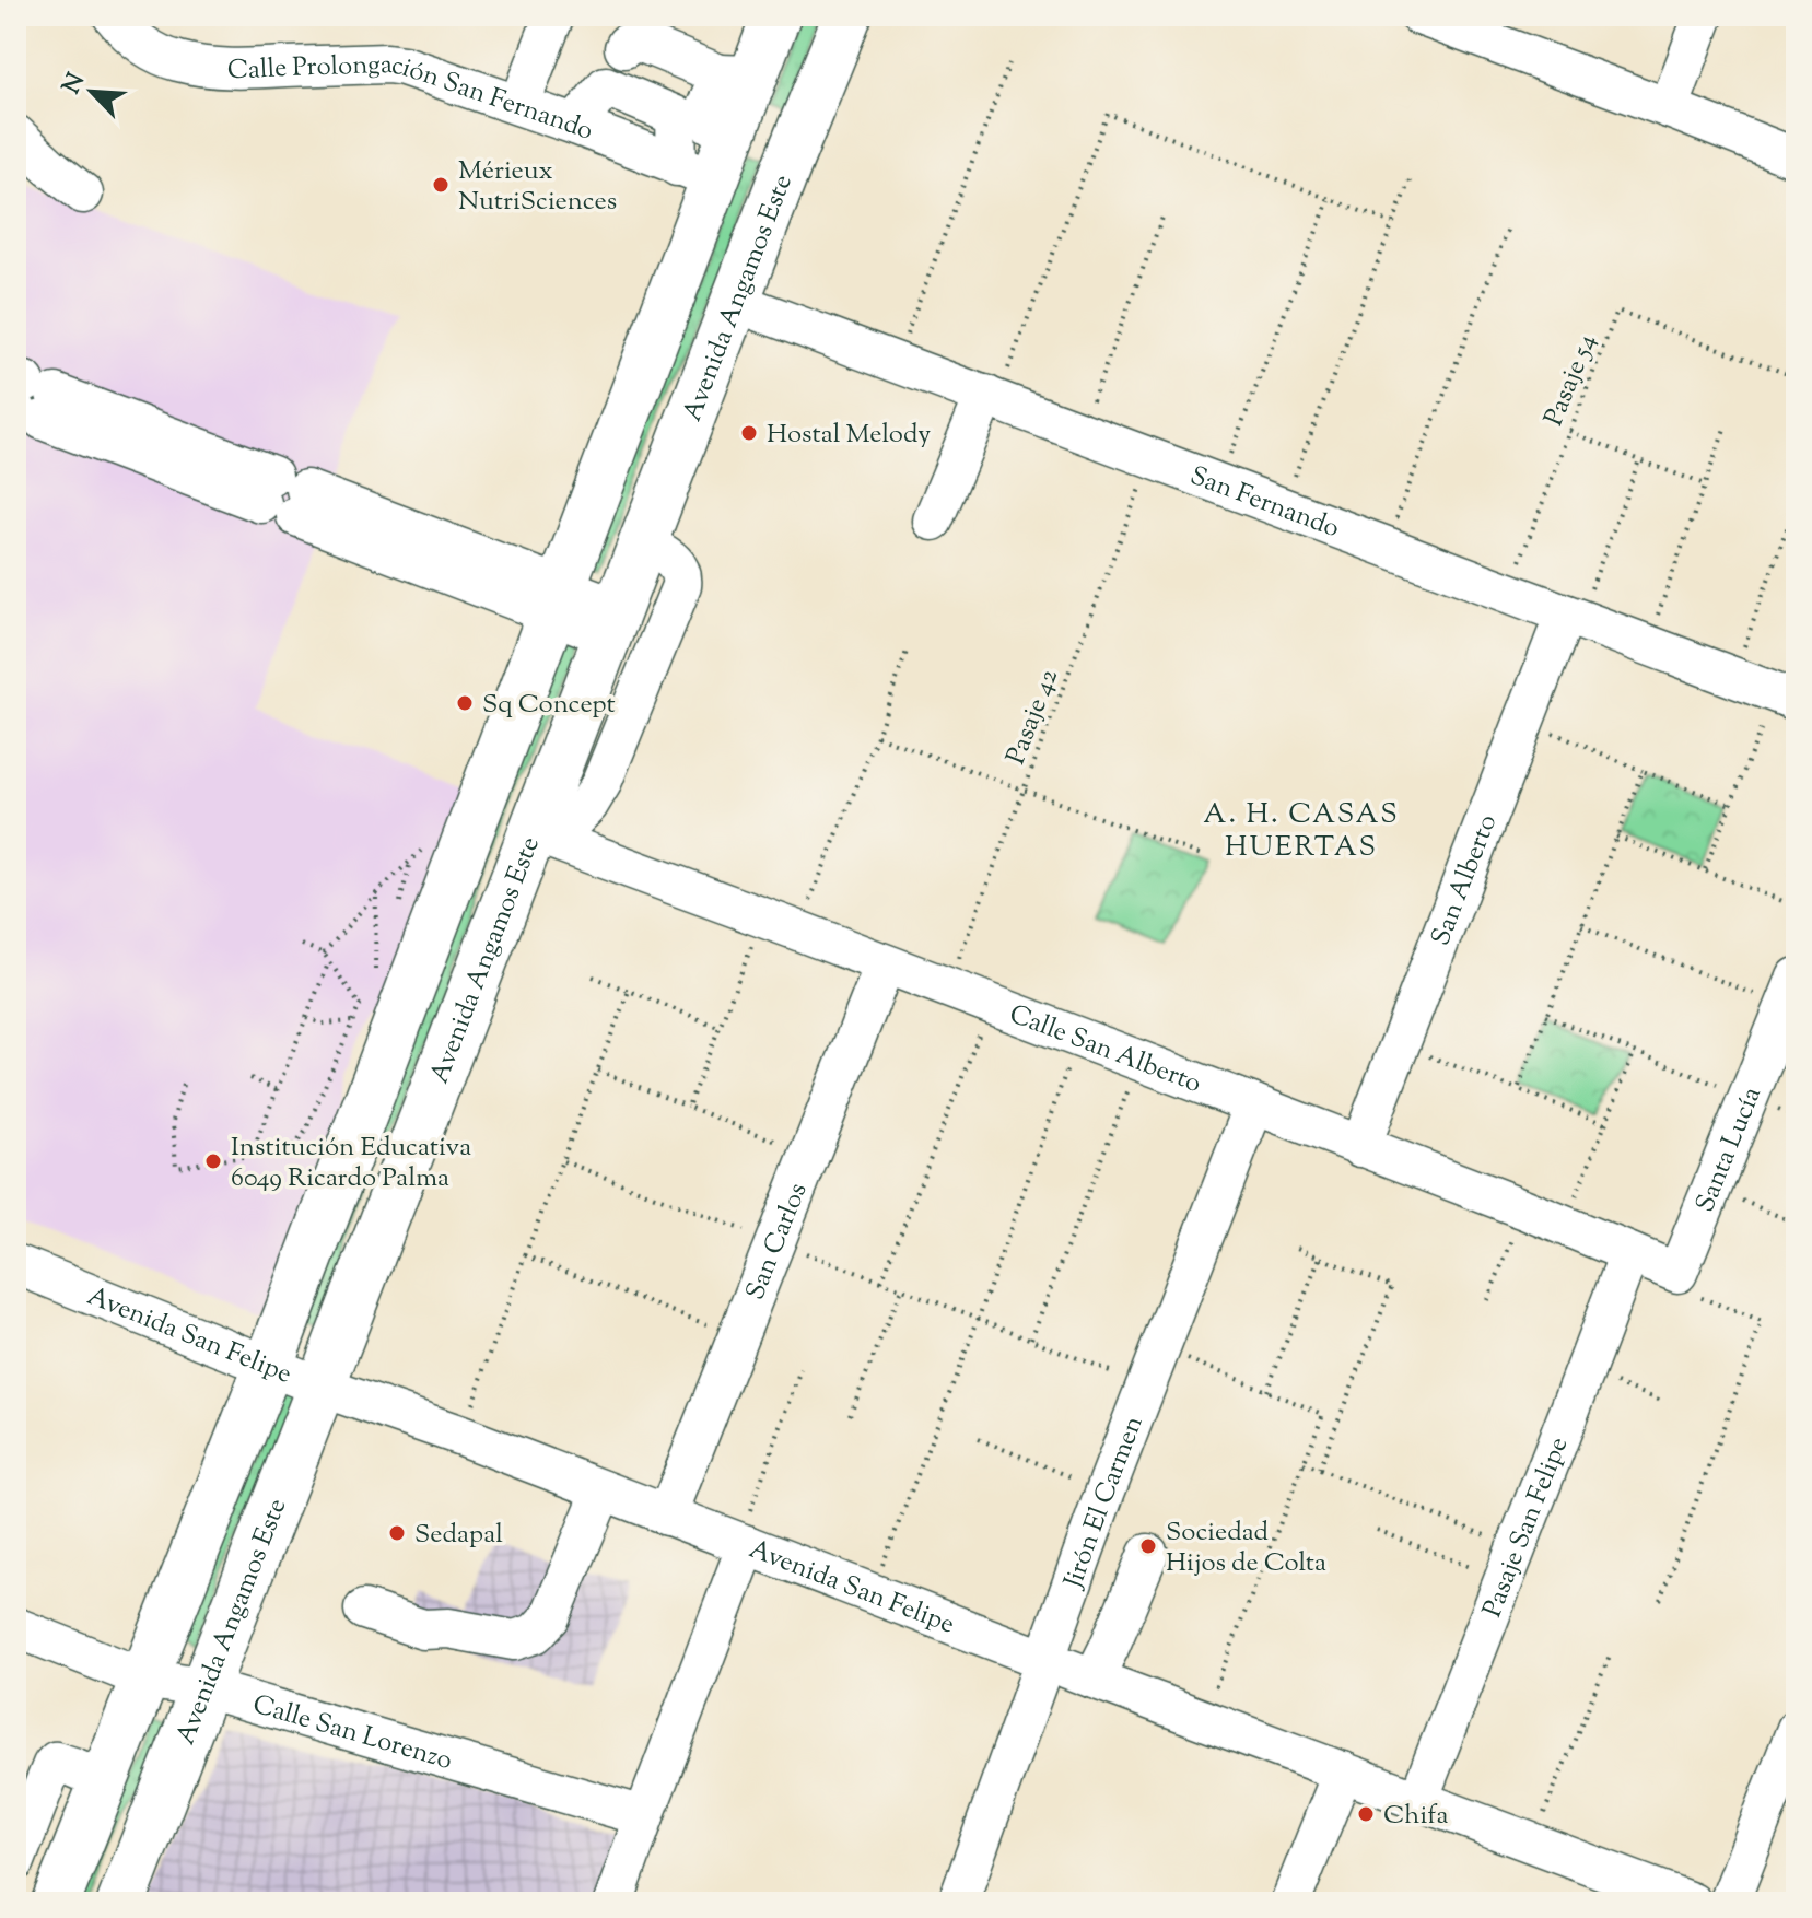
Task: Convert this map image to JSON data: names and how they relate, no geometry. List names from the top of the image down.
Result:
{
  "streets": {
    "main road": ["Avenida Angamos Este"],
    "street": [
      "Calle Prolongación San Fernando",
      "San Fernando",
      "San Alberto",
      "Calle San Alberto",
      "Santa Lucía",
      "San Carlos",
      "Avenida San Felipe",
      "Jirón El Carmen",
      "Pasaje San Felipe",
      "Calle San Lorenzo"
    ],
    "path": ["Pasaje 54", "Pasaje 42"]
  },
  "crossings": [
    ["Avenida Angamos Este", "San Fernando"],
    ["Avenida Angamos Este", "Calle San Alberto"],
    ["Avenida Angamos Este", "Avenida San Felipe"],
    ["Avenida Angamos Este", "Calle San Lorenzo"],
    ["Pasaje 54", "San Fernando"],
    ["San Fernando", "Pasaje 42"],
    ["San Fernando", "San Alberto"],
    ["Pasaje 42", "Calle San Alberto"],
    ["San Alberto", "Calle San Alberto"],
    ["Calle San Alberto", "Santa Lucía"],
    ["Calle San Alberto", "San Carlos"],
    ["Calle San Alberto", "Jirón El Carmen"],
    ["Calle San Alberto", "Pasaje San Felipe"],
    ["San Carlos", "Avenida San Felipe"],
    ["Avenida San Felipe", "Jirón El Carmen"],
    ["Avenida San Felipe", "Pasaje San Felipe"]
  ],
  "districts": ["A. H. CASAS HUERTAS"],
  "places": [
    "Mérieux NutriSciences",
    "Hostal Melody",
    "Sq Concept",
    "Institución Educativa 6049 Ricardo Palma",
    "Sedapal",
    "Sociedad Hijos de Colta",
    "Chifa"
  ],
  "north": "top left"
}
